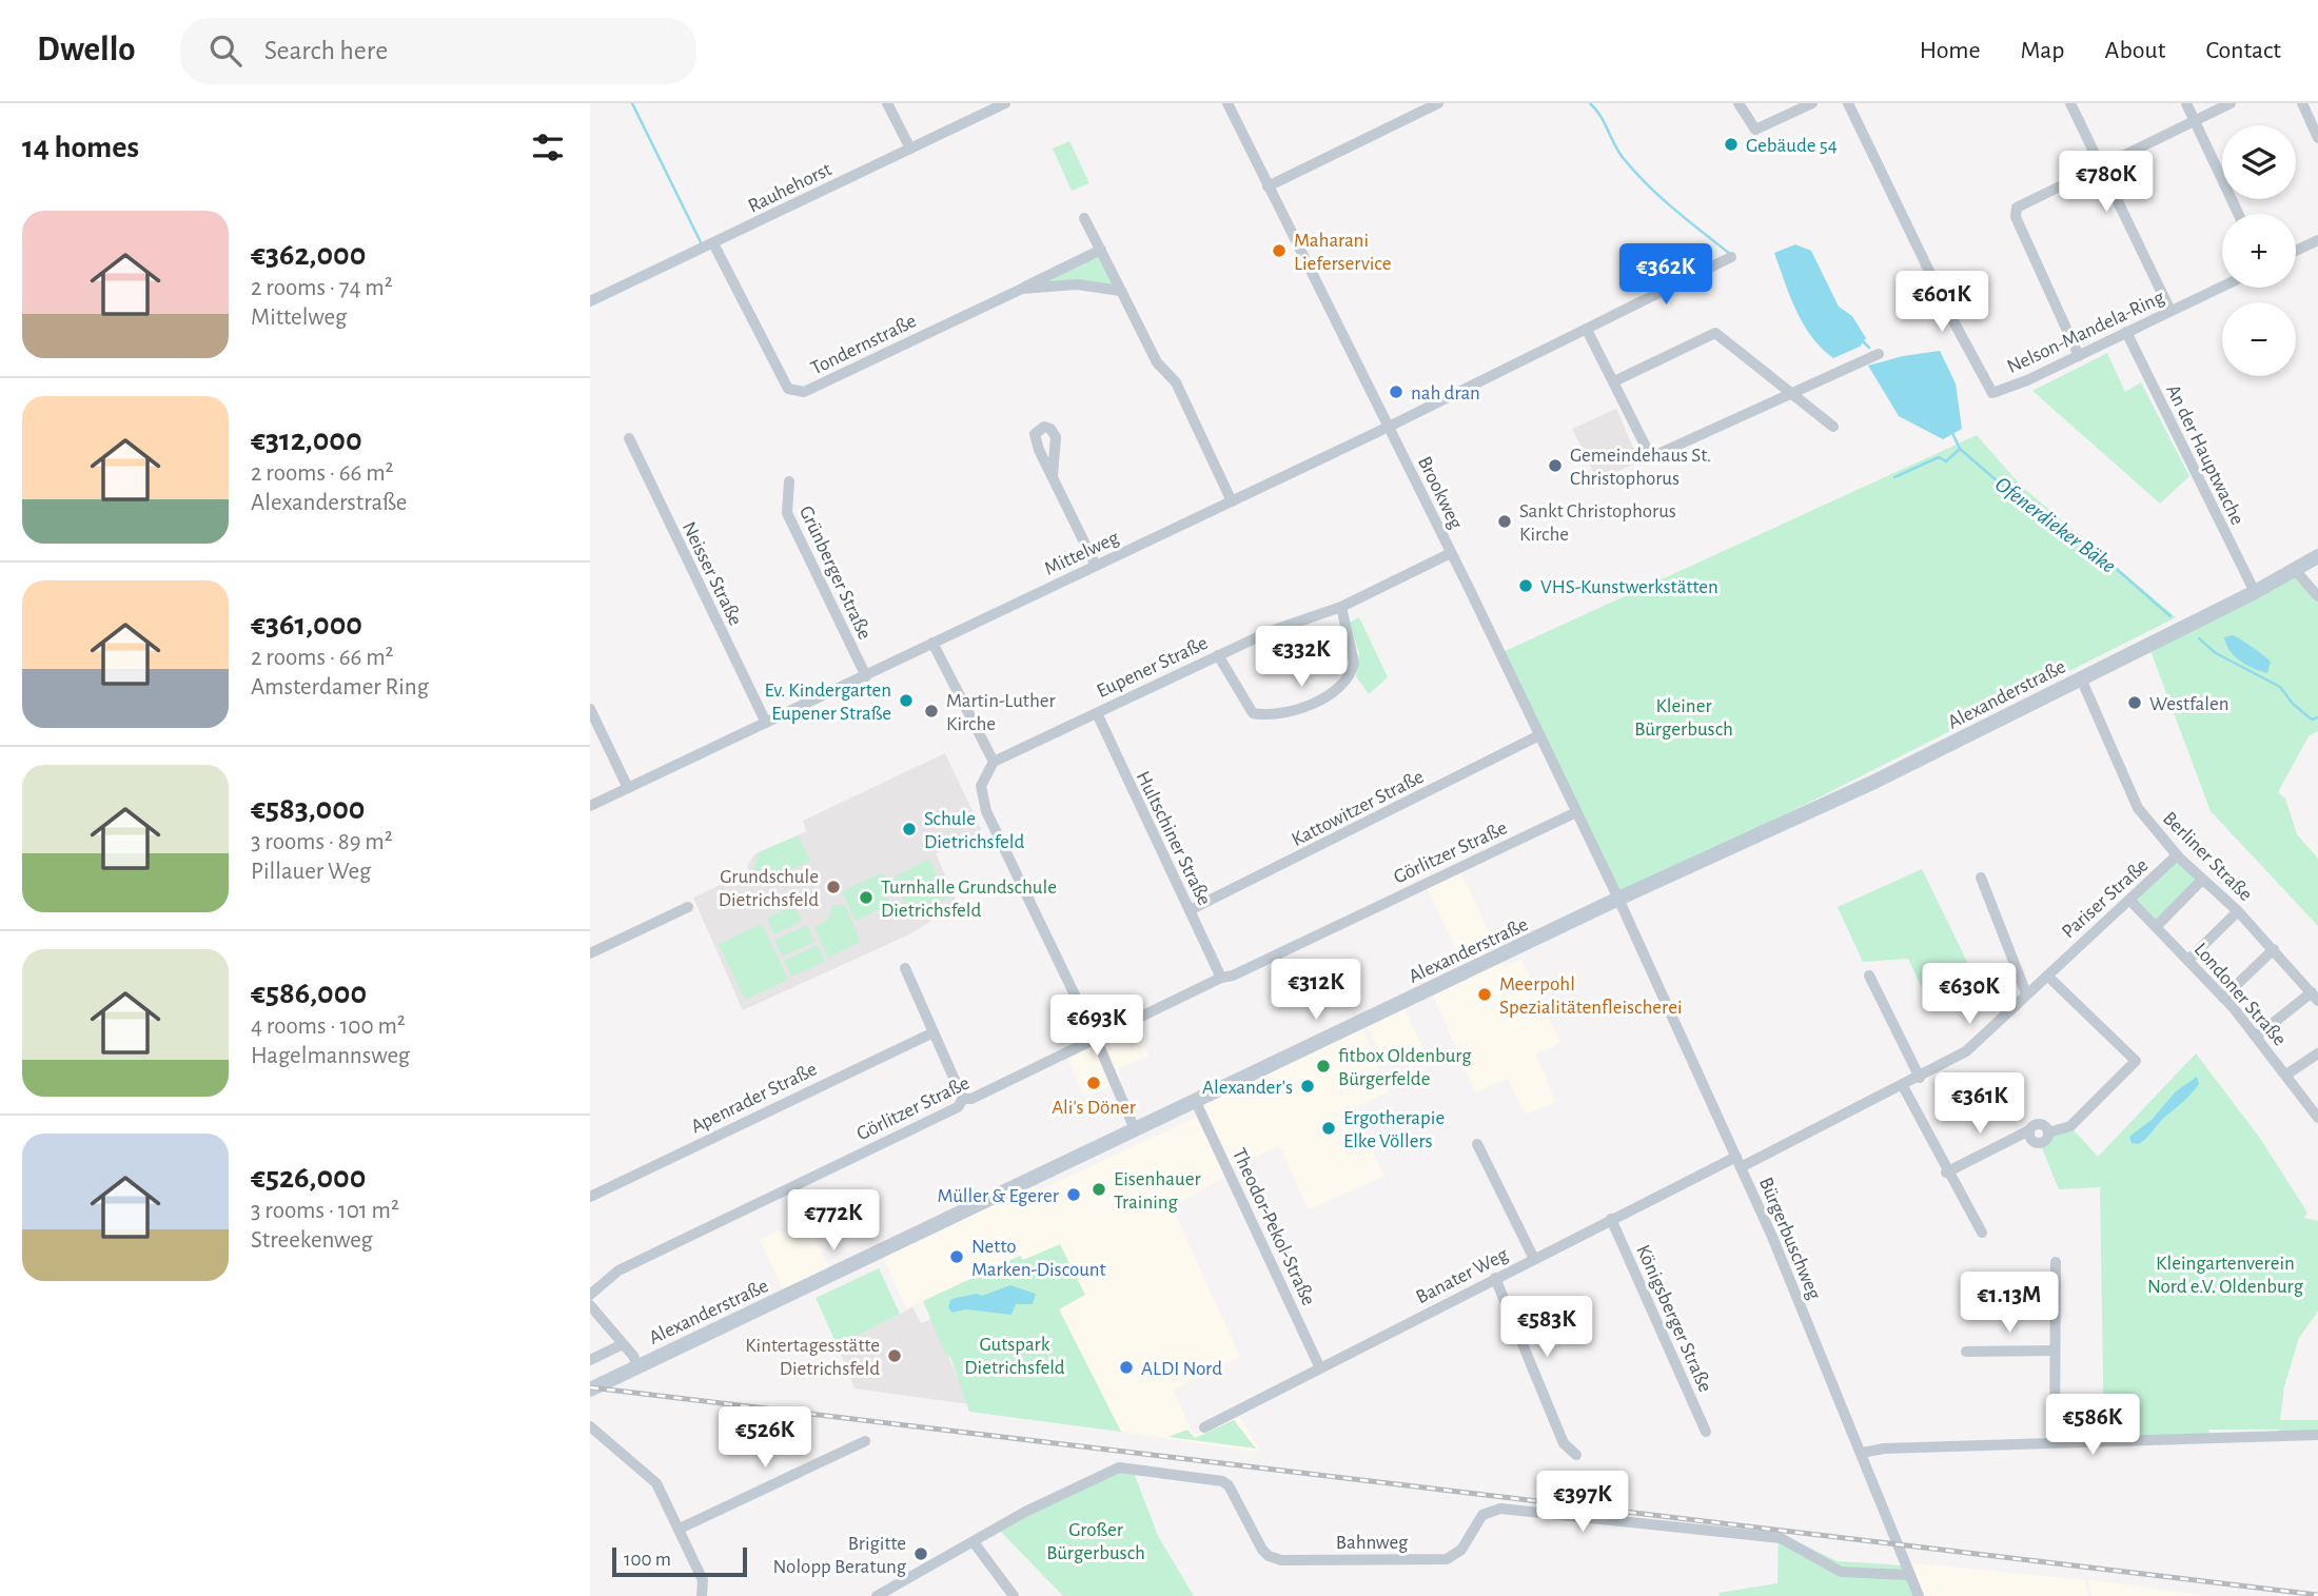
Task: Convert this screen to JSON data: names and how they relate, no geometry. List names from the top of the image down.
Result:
{
  "streets": {
    "main road": ["Alexanderstraße"],
    "street": [
      "Rauhehorst",
      "Nelson-Mandela-Ring",
      "Tondernstraße",
      "An der Hauptwache",
      "Brookweg",
      "Mittelweg",
      "Grünberger Straße",
      "Neisser Straße",
      "Eupener Straße",
      "Kattowitzer Straße",
      "Hultschiner Straße",
      "Görlitzer Straße",
      "Berliner Straße",
      "Pariser Straße",
      "Londoner Straße",
      "Apenrader Straße",
      "Theodor-Pekol-Straße",
      "Bürgerbuschweg",
      "Banater Weg",
      "Königsberger Straße",
      "Bahnweg"
    ]
  },
  "crossings": [
    ["Rauhehorst", "Tondernstraße"],
    ["Nelson-Mandela-Ring", "An der Hauptwache"],
    ["An der Hauptwache", "Alexanderstraße"],
    ["Brookweg", "Mittelweg"],
    ["Brookweg", "Eupener Straße"],
    ["Brookweg", "Alexanderstraße"],
    ["Brookweg", "Kattowitzer Straße"],
    ["Brookweg", "Görlitzer Straße"],
    ["Brookweg", "Bürgerbuschweg"],
    ["Mittelweg", "Grünberger Straße"],
    ["Mittelweg", "Neisser Straße"],
    ["Eupener Straße", "Hultschiner Straße"],
    ["Alexanderstraße", "Berliner Straße"],
    ["Alexanderstraße", "Theodor-Pekol-Straße"],
    ["Alexanderstraße", "Bürgerbuschweg"],
    ["Kattowitzer Straße", "Hultschiner Straße"],
    ["Hultschiner Straße", "Görlitzer Straße"],
    ["Berliner Straße", "Pariser Straße"],
    ["Pariser Straße", "Londoner Straße"],
    ["Pariser Straße", "Bürgerbuschweg"],
    ["Pariser Straße", "Banater Weg"],
    ["Theodor-Pekol-Straße", "Banater Weg"],
    ["Bürgerbuschweg", "Banater Weg"],
    ["Bürgerbuschweg", "Bahnweg"],
    ["Banater Weg", "Königsberger Straße"]
  ],
  "water": ["Ofenerdieker Bäke"],
  "parks": [
    "Kleiner Bürgerbusch",
    "Kleingartenverein Nord e.V. Oldenburg",
    "Gutspark Dietrichsfeld",
    "Großer Bürgerbusch"
  ],
  "places": [
    "Gebäude 54",
    "Maharani Lieferservice",
    "nah dran",
    "Gemeindehaus St. Christophorus",
    "Sankt Christophorus Kirche",
    "VHS-Kunstwerkstätten",
    "Ev. Kindergarten Eupener Straße",
    "Westfalen",
    "Martin-Luther Kirche",
    "Schule Dietrichsfeld",
    "Grundschule Dietrichsfeld",
    "Turnhalle Grundschule Dietrichsfeld",
    "Meerpohl Spezialitätenfleischerei",
    "fitbox Oldenburg Bürgerfelde",
    "Ali's Döner",
    "Alexander's",
    "Ergotherapie Elke Völlers",
    "Eisenhauer Training",
    "Müller & Egerer",
    "Netto Marken-Discount",
    "Kintertagesstätte Dietrichsfeld",
    "ALDI Nord",
    "Brigitte Nolopp Beratung"
  ],
  "scale_bar": "100 m",
  "page": {
    "header": "Dwello",
    "search": "Search here",
    "nav": [
      "Home",
      "Map",
      "About",
      "Contact"
    ],
    "heading": "14 homes",
    "map_buttons": ["+", "−"],
    "price": [
      "€780K",
      "€362K",
      "€601K",
      "€332K",
      "€312K",
      "€630K",
      "€693K",
      "€361K",
      "€772K",
      "€1.13M",
      "€583K",
      "€586K",
      "€526K",
      "€397K"
    ],
    "list": [
      {
        "name": "€362,000",
        "note": "2 rooms · 74 m² · Mittelweg"
      },
      {
        "name": "€312,000",
        "note": "2 rooms · 66 m² · Alexanderstraße"
      },
      {
        "name": "€361,000",
        "note": "2 rooms · 66 m² · Amsterdamer Ring"
      },
      {
        "name": "€583,000",
        "note": "3 rooms · 89 m² · Pillauer Weg"
      },
      {
        "name": "€586,000",
        "note": "4 rooms · 100 m² · Hagelmannsweg"
      },
      {
        "name": "€526,000",
        "note": "3 rooms · 101 m² · Streekenweg"
      }
    ],
    "scale": "100 m"
  }
}
